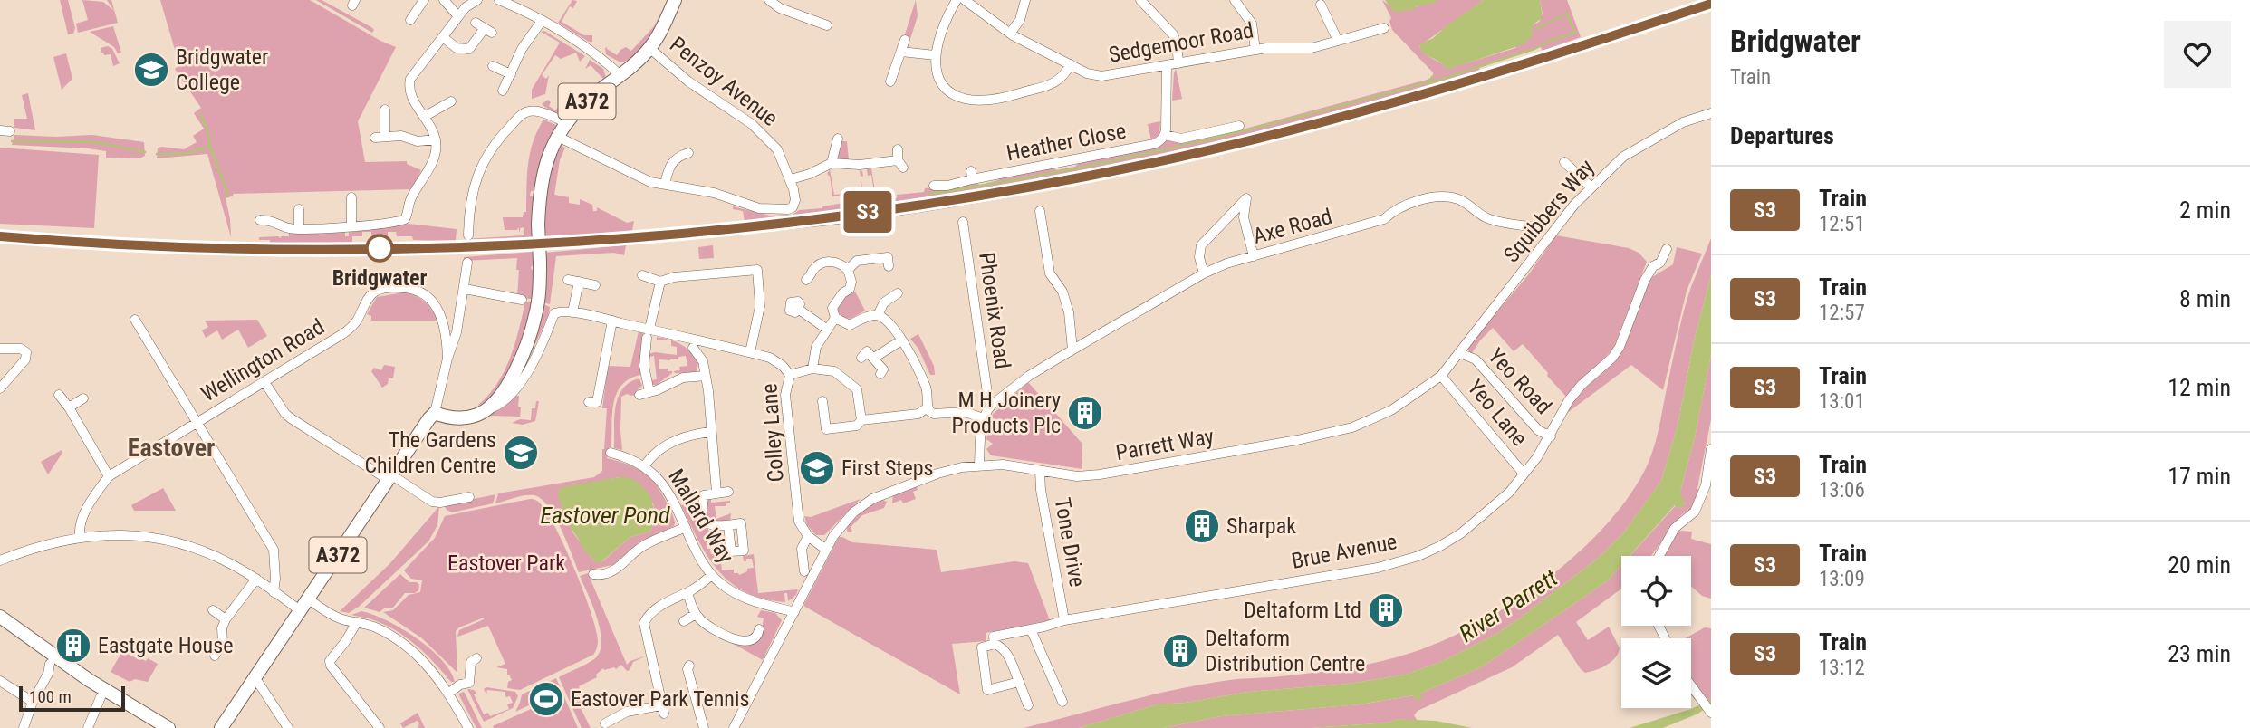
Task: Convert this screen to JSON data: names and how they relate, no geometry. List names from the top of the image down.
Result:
{
  "streets": {
    "main road": ["A372"],
    "street": [
      "Sedgemoor Road",
      "Penzoy Avenue",
      "Heather Close",
      "Squibbers Way",
      "Axe Road",
      "Phoenix Road",
      "Wellington Road",
      "Yeo Road",
      "Yeo Lane",
      "Colley Lane",
      "Parrett Way",
      "Mallard Way",
      "Tone Drive",
      "Brue Avenue"
    ]
  },
  "crossings": [
    ["Penzoy Avenue", "A372"],
    ["Squibbers Way", "Parrett Way"],
    ["Axe Road", "Phoenix Road"],
    ["Axe Road", "Parrett Way"],
    ["Yeo Road", "Parrett Way"],
    ["Yeo Road", "Brue Avenue"],
    ["Yeo Lane", "Parrett Way"],
    ["Yeo Lane", "Brue Avenue"],
    ["Parrett Way", "Mallard Way"],
    ["Parrett Way", "Tone Drive"],
    ["Tone Drive", "Brue Avenue"]
  ],
  "districts": ["Eastover"],
  "water": ["Eastover Pond", "River Parrett"],
  "parks": ["Eastover Park"],
  "places": {
    "school or university": ["Bridgwater College", "The Gardens Children Centre", "First Steps"],
    "other": ["Bridgwater"],
    "building": [
      "M H Joinery Products Plc",
      "Sharpak",
      "Deltaform Ltd",
      "Eastgate House",
      "Deltaform Distribution Centre"
    ],
    "sports": ["Eastover Park Tennis"]
  },
  "scale_bar": "100 m",
  "page": {
    "on_map": "S3",
    "heading": [
      ["Bridgwater", "Train"],
      "Departures"
    ],
    "list": [
      {
        "mark": "S3",
        "name": "Train",
        "note": "12:51",
        "value": "2 min"
      },
      {
        "mark": "S3",
        "name": "Train",
        "note": "12:57",
        "value": "8 min"
      },
      {
        "mark": "S3",
        "name": "Train",
        "note": "13:01",
        "value": "12 min"
      },
      {
        "mark": "S3",
        "name": "Train",
        "note": "13:06",
        "value": "17 min"
      },
      {
        "mark": "S3",
        "name": "Train",
        "note": "13:09",
        "value": "20 min"
      },
      {
        "mark": "S3",
        "name": "Train",
        "note": "13:12",
        "value": "23 min"
      }
    ],
    "scale": "100 m"
  }
}
